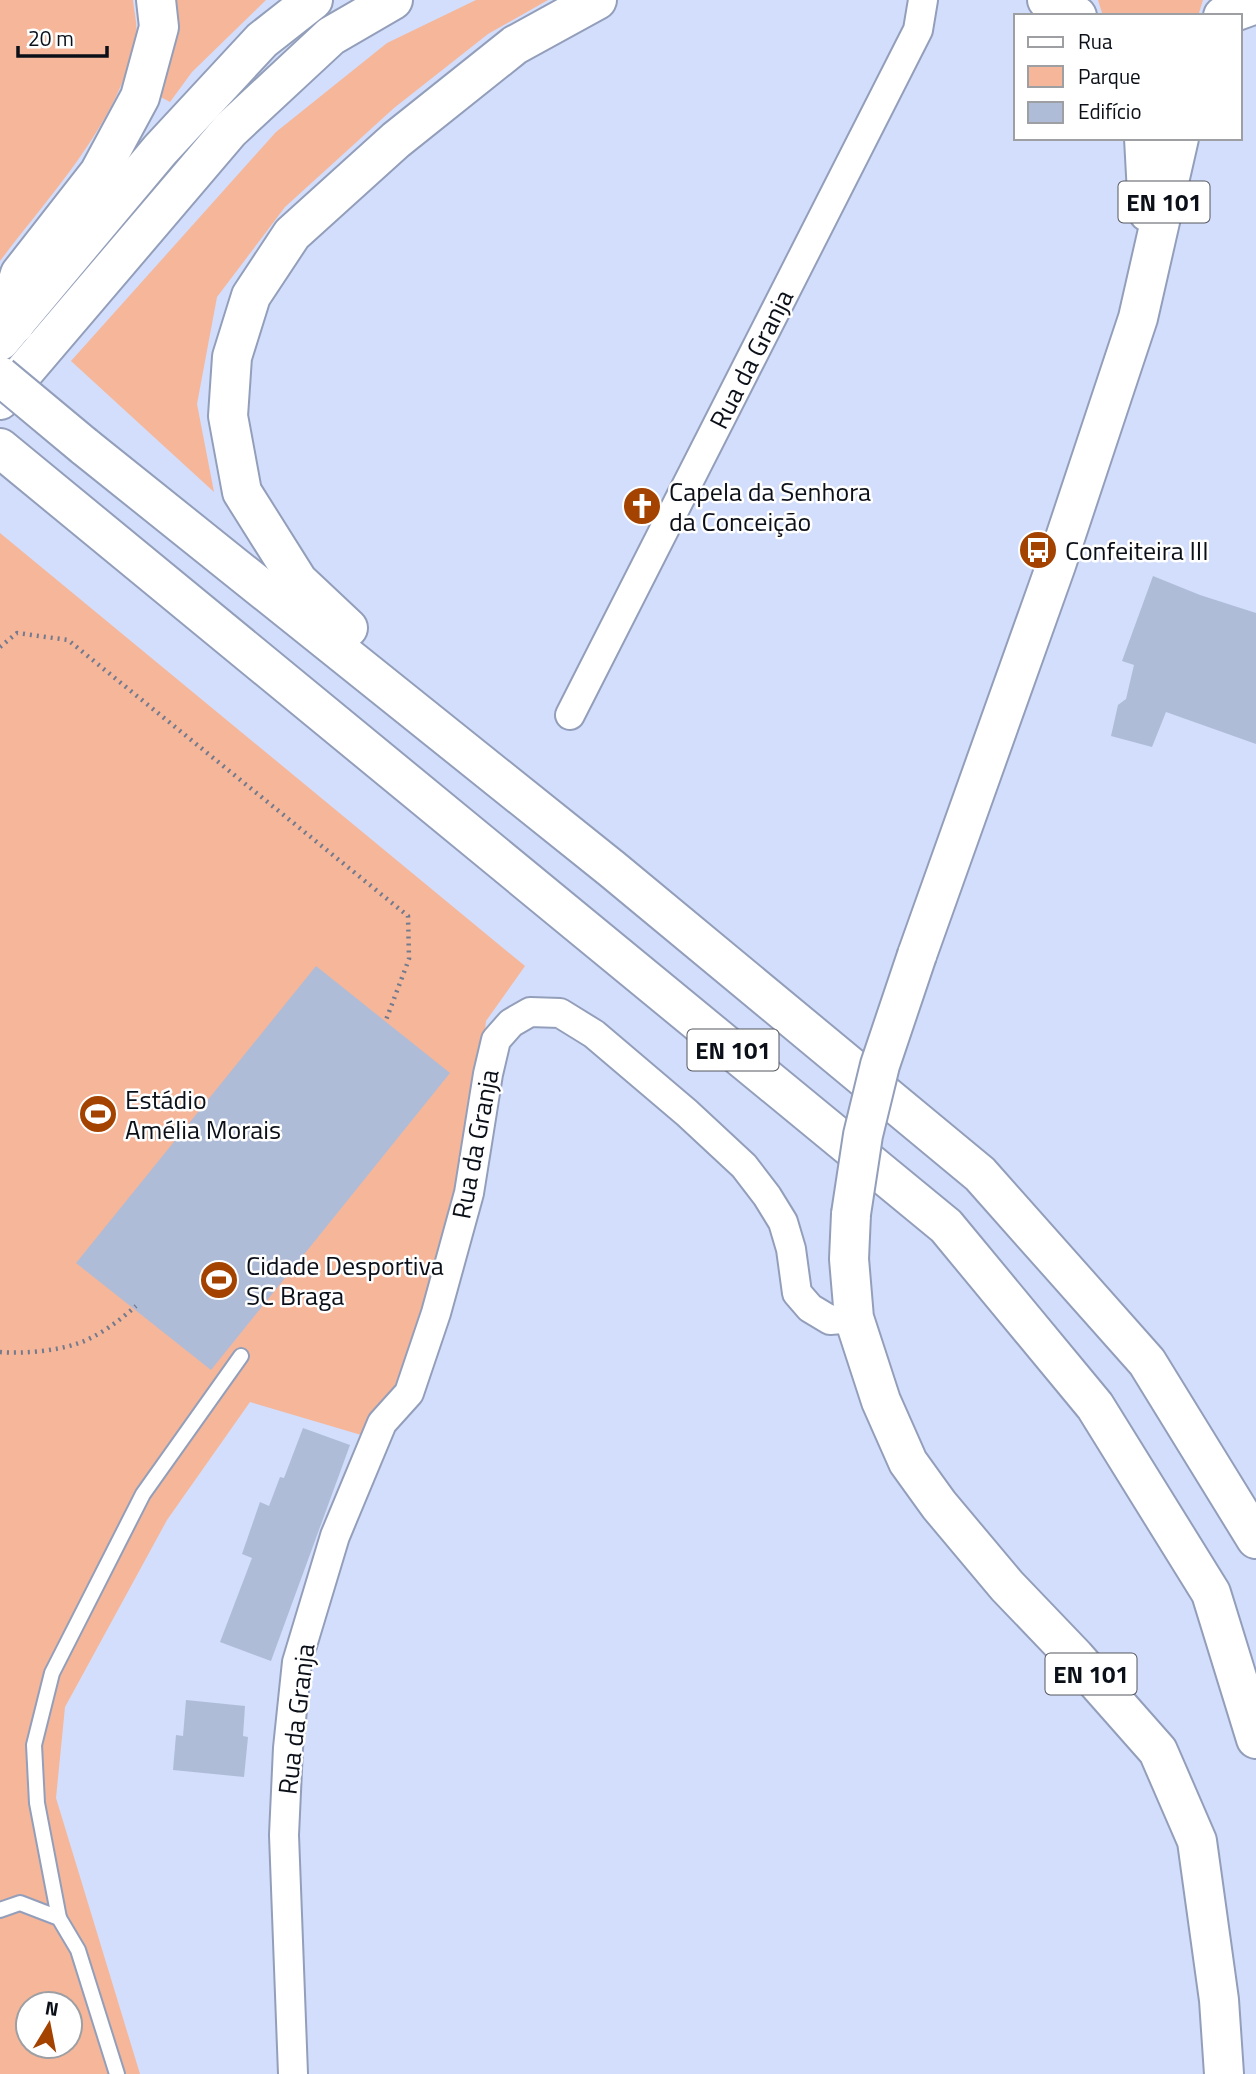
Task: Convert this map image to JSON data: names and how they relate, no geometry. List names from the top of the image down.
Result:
{
  "streets": {
    "main road": ["EN 101"],
    "street": ["Rua da Granja"]
  },
  "crossings": [
    ["EN 101", "Rua da Granja"]
  ],
  "places": {
    "church": ["Capela da Senhora da Conceição"],
    "bus stop": ["Confeiteira III"],
    "sports": ["Estádio Amélia Morais", "Cidade Desportiva SC Braga"]
  },
  "legend": ["Rua", "Parque", "Edifício"],
  "scale_bar": "20 m",
  "north": "top"
}
